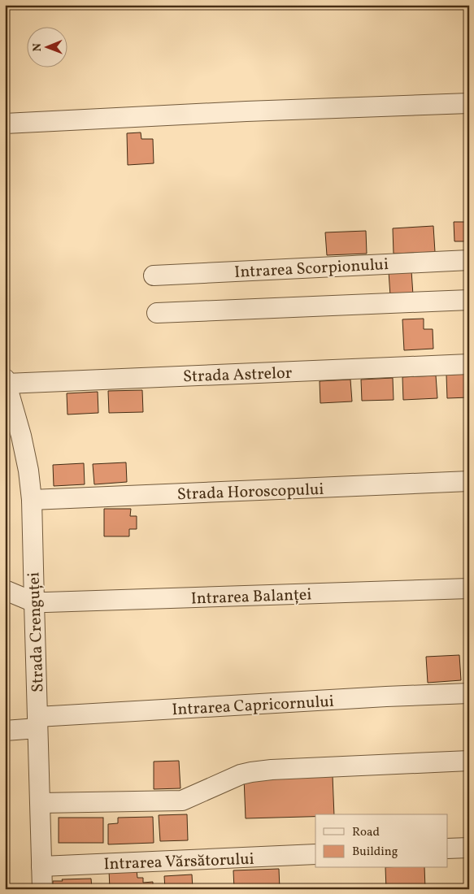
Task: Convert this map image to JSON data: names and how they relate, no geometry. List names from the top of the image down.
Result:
{
  "streets": {
    "street": [
      "Intrarea Scorpionului",
      "Strada Astrelor",
      "Strada Horoscopului",
      "Intrarea Balanței",
      "Strada Crenguței",
      "Intrarea Capricornului",
      "Intrarea Vărsătorului"
    ]
  },
  "crossings": [
    ["Strada Astrelor", "Strada Crenguței"],
    ["Strada Horoscopului", "Strada Crenguței"],
    ["Intrarea Balanței", "Strada Crenguței"],
    ["Strada Crenguței", "Intrarea Capricornului"],
    ["Strada Crenguței", "Intrarea Vărsătorului"]
  ],
  "legend": ["Road", "Building"],
  "north": "left"
}
